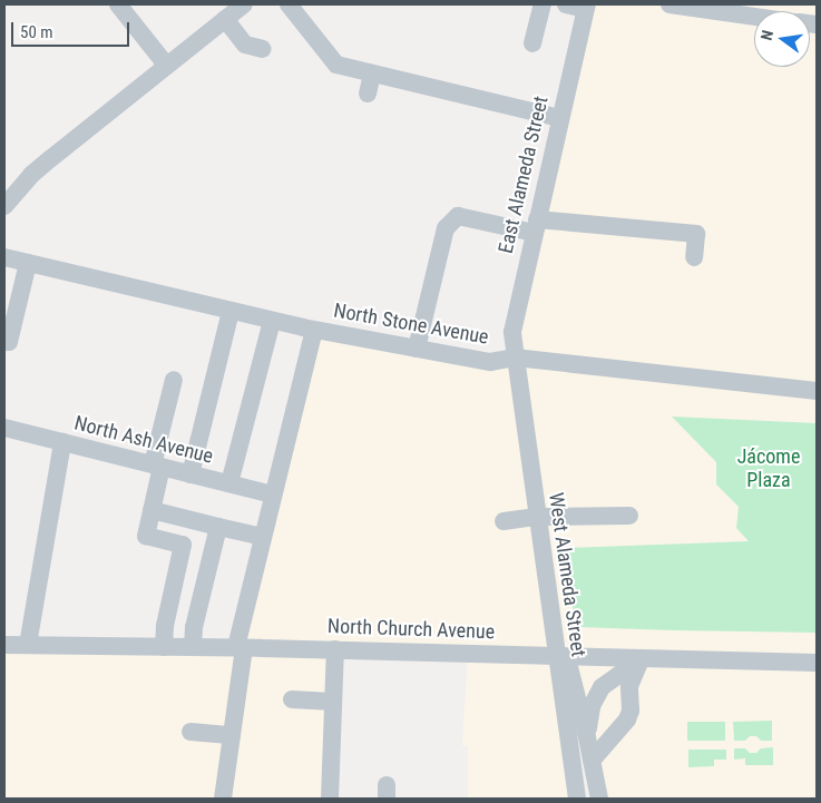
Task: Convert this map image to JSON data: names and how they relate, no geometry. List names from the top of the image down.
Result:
{
  "streets": {
    "street": [
      "East Alameda Street",
      "North Stone Avenue",
      "North Ash Avenue",
      "West Alameda Street",
      "North Church Avenue"
    ]
  },
  "crossings": [
    ["East Alameda Street", "North Stone Avenue"],
    ["East Alameda Street", "West Alameda Street"],
    ["North Stone Avenue", "West Alameda Street"],
    ["West Alameda Street", "North Church Avenue"]
  ],
  "parks": ["Jácome Plaza"],
  "scale_bar": "50 m",
  "north": "left"
}
